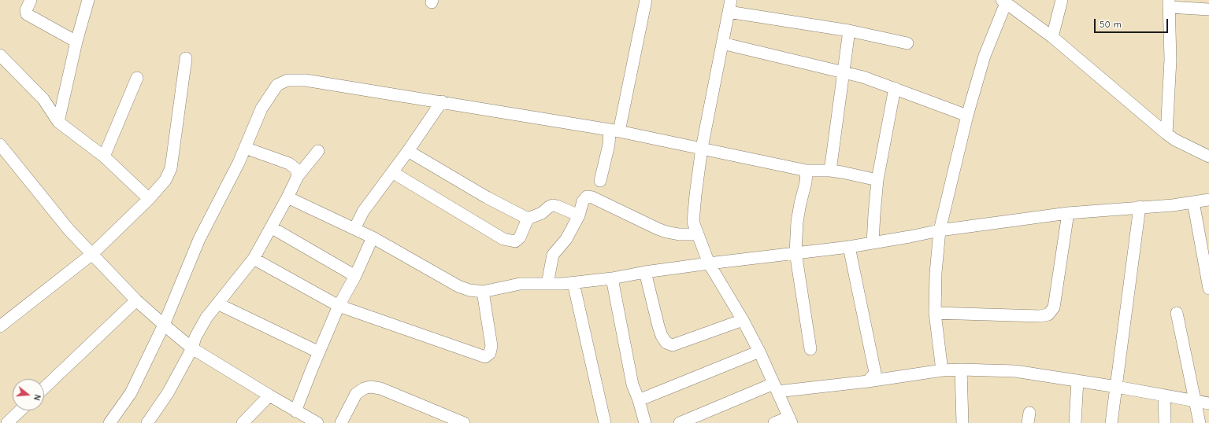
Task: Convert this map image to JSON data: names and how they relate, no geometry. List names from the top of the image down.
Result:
{
  "scale_bar": "50 m",
  "north": "right"
}
